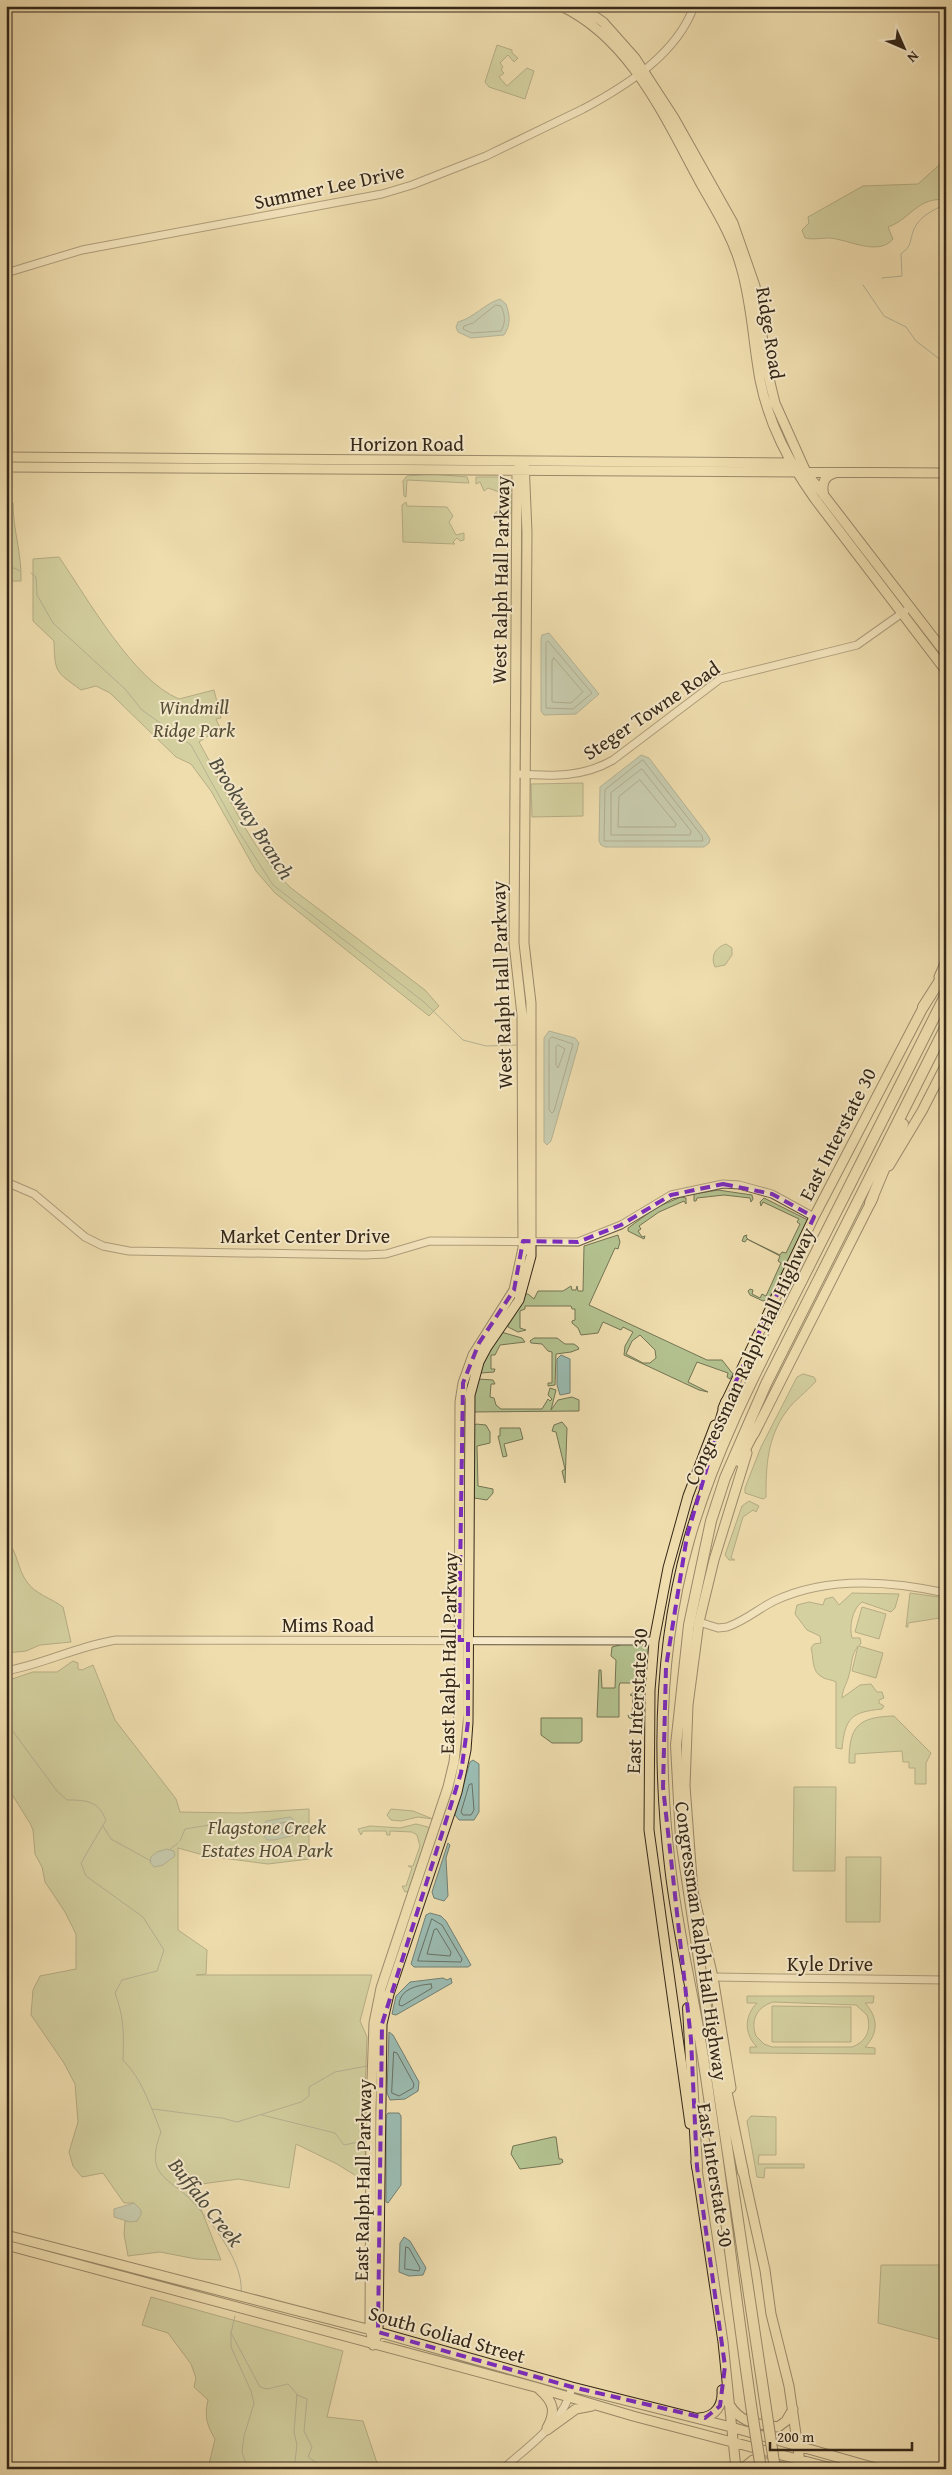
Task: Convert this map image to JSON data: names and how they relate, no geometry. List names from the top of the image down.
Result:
{
  "streets": {
    "highway": ["Congressman Ralph Hall Highway"],
    "main road": [
      "Ridge Road",
      "Horizon Road",
      "West Ralph Hall Parkway",
      "East Interstate 30",
      "East Ralph Hall Parkway",
      "South Goliad Street"
    ],
    "street": [
      "Summer Lee Drive",
      "Steger Towne Road",
      "Market Center Drive",
      "Mims Road",
      "Kyle Drive"
    ]
  },
  "crossings": [
    ["Summer Lee Drive", "Ridge Road"],
    ["Ridge Road", "Horizon Road"],
    ["Ridge Road", "Steger Towne Road"],
    ["Horizon Road", "West Ralph Hall Parkway"],
    ["West Ralph Hall Parkway", "Steger Towne Road"],
    ["West Ralph Hall Parkway", "Market Center Drive"],
    ["West Ralph Hall Parkway", "East Ralph Hall Parkway"],
    ["East Interstate 30", "Market Center Drive"],
    ["East Interstate 30", "Mims Road"],
    ["East Interstate 30", "Kyle Drive"],
    ["East Interstate 30", "South Goliad Street"],
    ["Market Center Drive", "East Ralph Hall Parkway"],
    ["Mims Road", "East Ralph Hall Parkway"],
    ["East Ralph Hall Parkway", "South Goliad Street"]
  ],
  "water": ["Brookway Branch", "Buffalo Creek"],
  "parks": ["Windmill Ridge Park", "Flagstone Creek Estates HOA Park"],
  "scale_bar": "200 m",
  "north": "bottom right"
}
